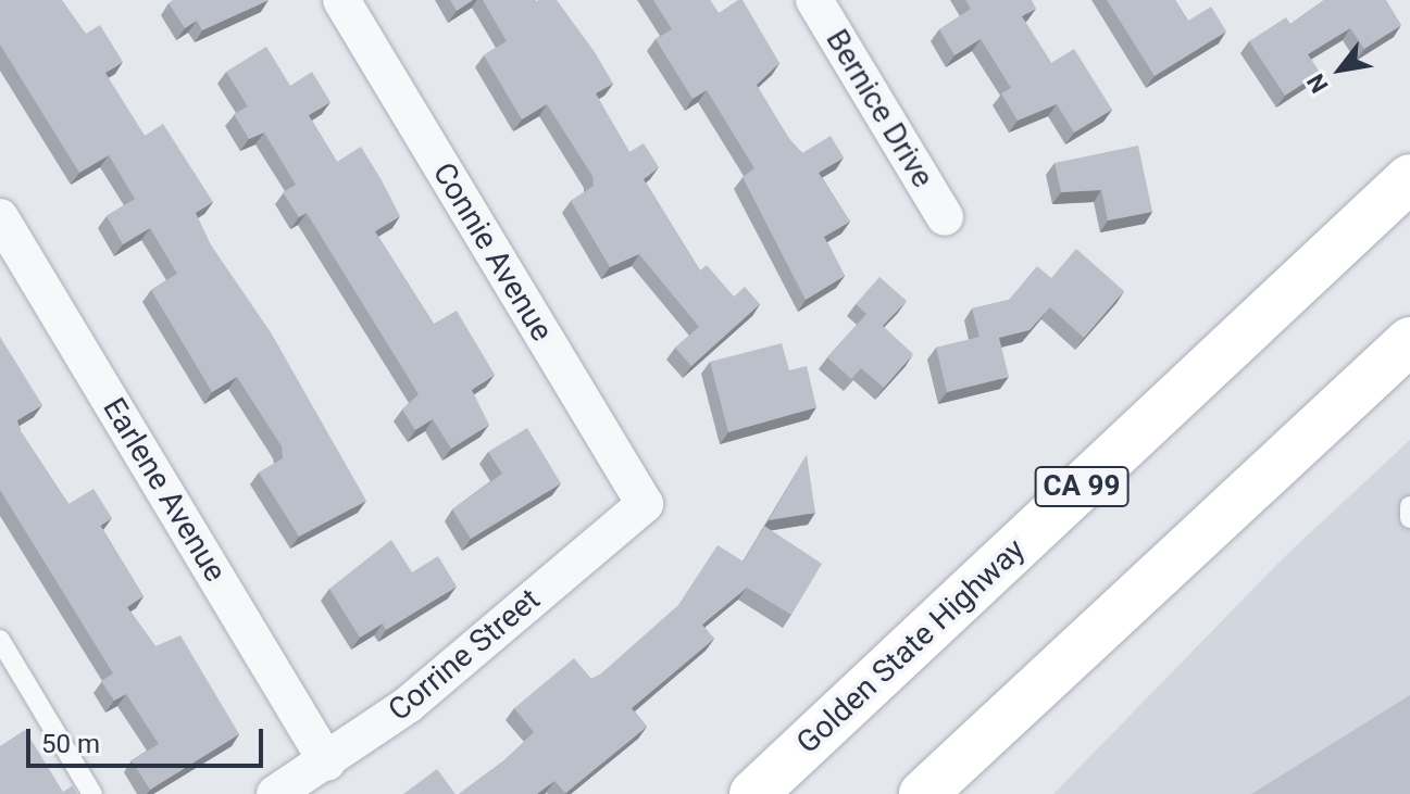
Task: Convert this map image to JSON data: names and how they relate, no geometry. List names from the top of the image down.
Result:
{
  "streets": {
    "highway": ["CA 99", "Golden State Highway"],
    "street": [
      "Bernice Drive",
      "Connie Avenue",
      "Earlene Avenue",
      "Corrine Street"
    ]
  },
  "crossings": [
    ["Connie Avenue", "Corrine Street"],
    ["Earlene Avenue", "Corrine Street"]
  ],
  "scale_bar": "50 m",
  "north": "bottom left"
}
